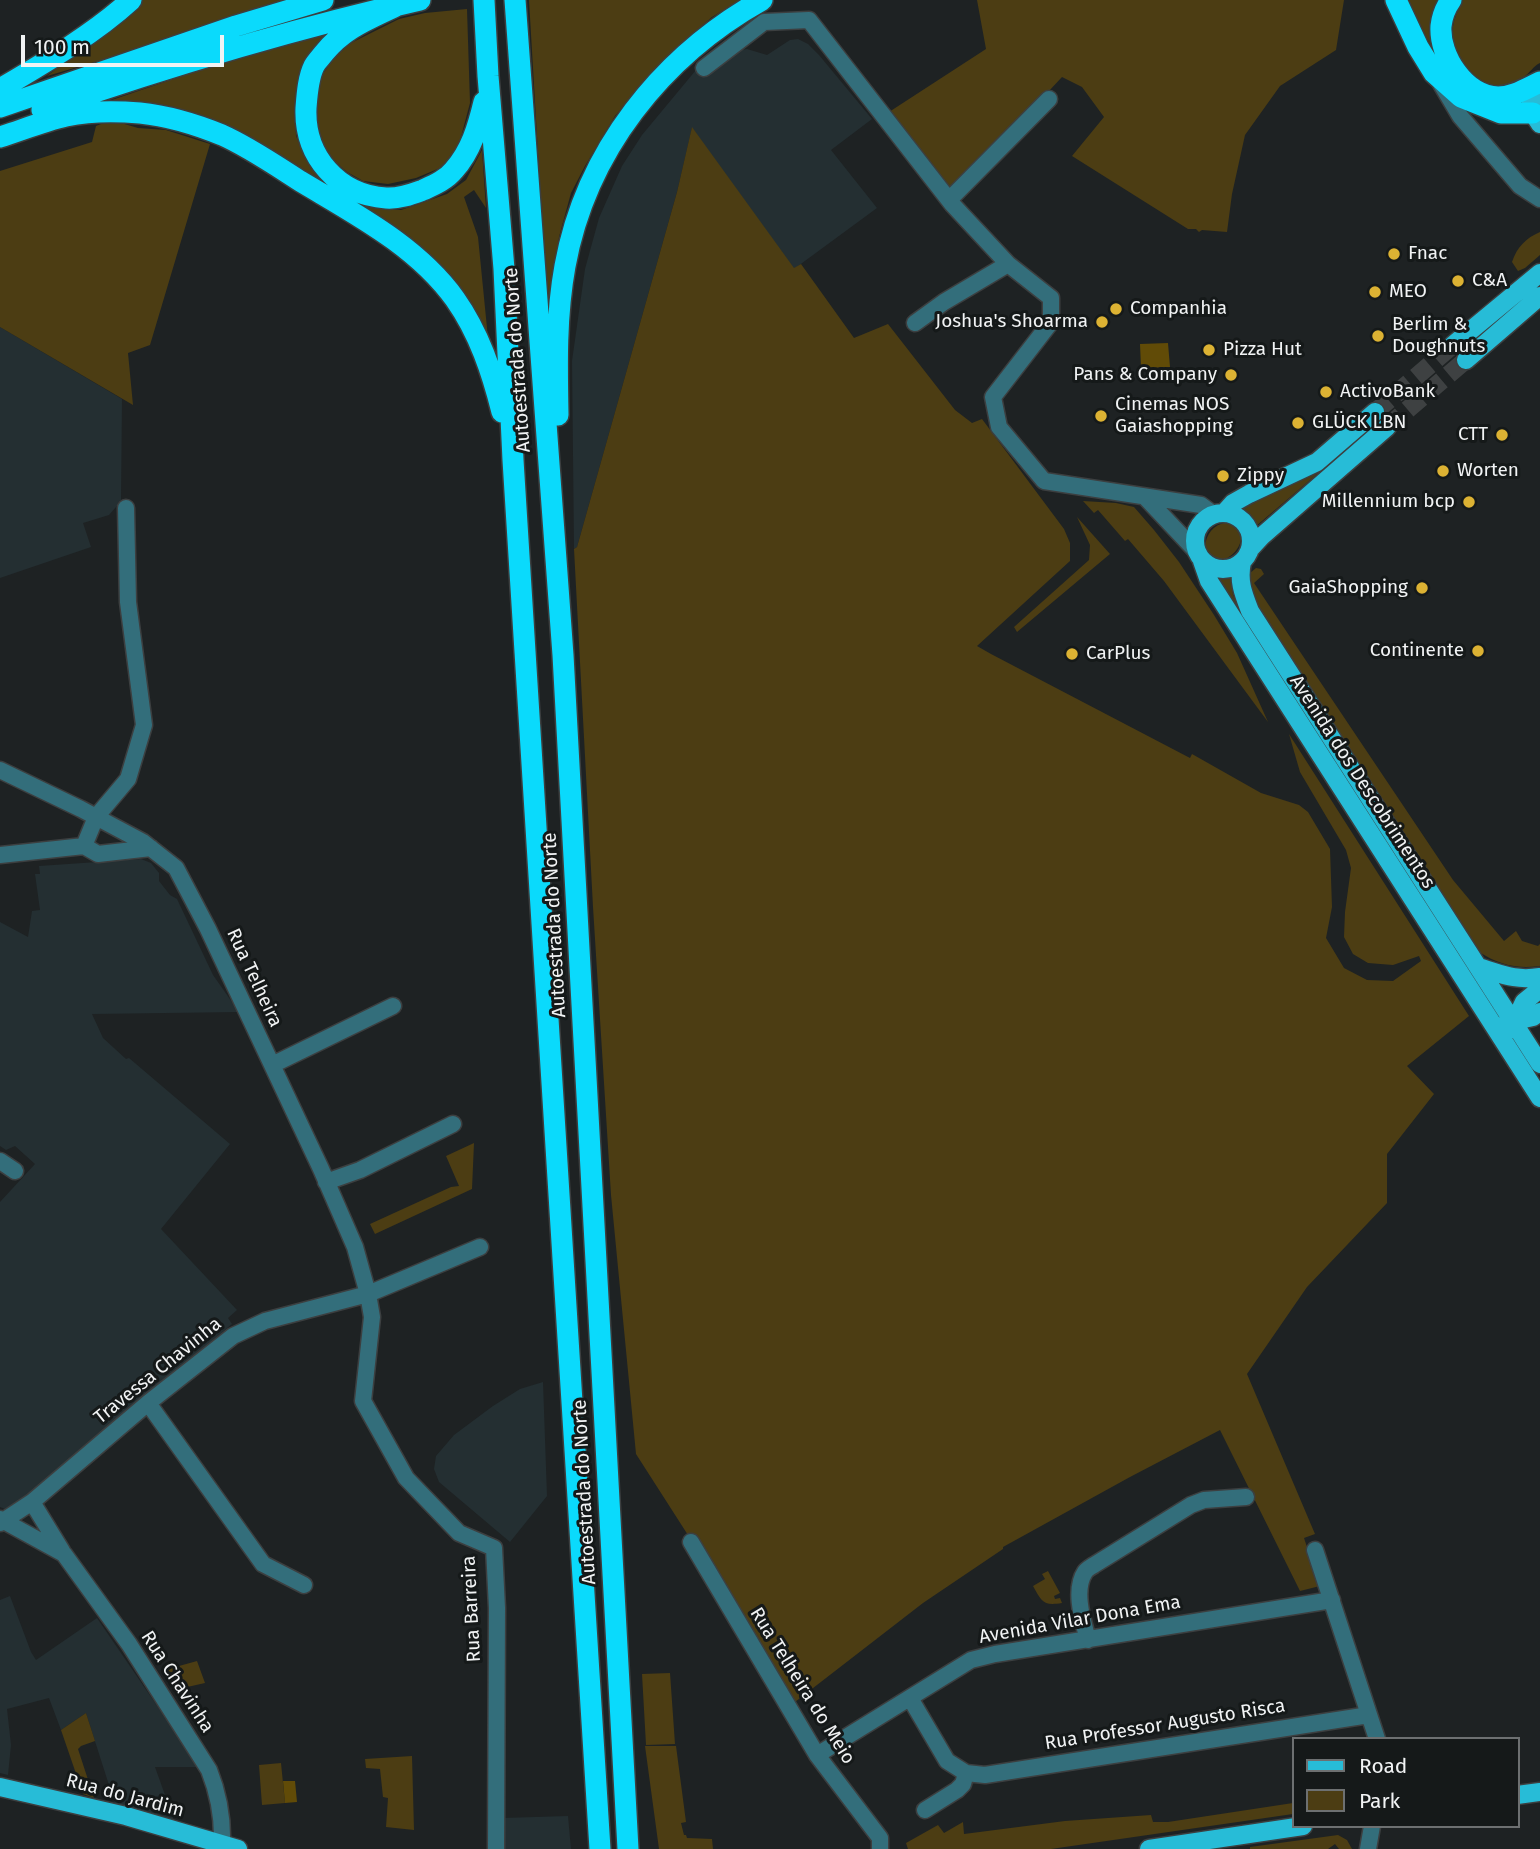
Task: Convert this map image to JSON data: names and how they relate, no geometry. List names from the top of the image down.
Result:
{
  "streets": {
    "highway": ["Autoestrada do Norte"],
    "main road": ["Avenida dos Descobrimentos", "Rua do Jardim"],
    "street": [
      "Rua Telheira",
      "Travessa Chavinha",
      "Rua Barreira",
      "Avenida Vilar Dona Ema",
      "Rua Chavinha",
      "Rua Telheira do Meio",
      "Rua Professor Augusto Risca"
    ]
  },
  "crossings": [
    ["Rua Telheira", "Travessa Chavinha"],
    ["Rua Telheira", "Rua Barreira"],
    ["Travessa Chavinha", "Rua Barreira"],
    ["Travessa Chavinha", "Rua Chavinha"],
    ["Avenida Vilar Dona Ema", "Rua Telheira do Meio"],
    ["Rua Chavinha", "Rua do Jardim"]
  ],
  "places": [
    "Fnac",
    "C&A",
    "MEO",
    "Companhia",
    "Joshua's Shoarma",
    "Berlim & Doughnuts",
    "Pizza Hut",
    "Pans & Company",
    "ActivoBank",
    "Cinemas NOS Gaiashopping",
    "GLÜCK LBN",
    "CTT",
    "Worten",
    "Zippy",
    "Millennium bcp",
    "GaiaShopping",
    "Continente",
    "CarPlus"
  ],
  "legend": ["Road", "Park"],
  "scale_bar": "100 m"
}
